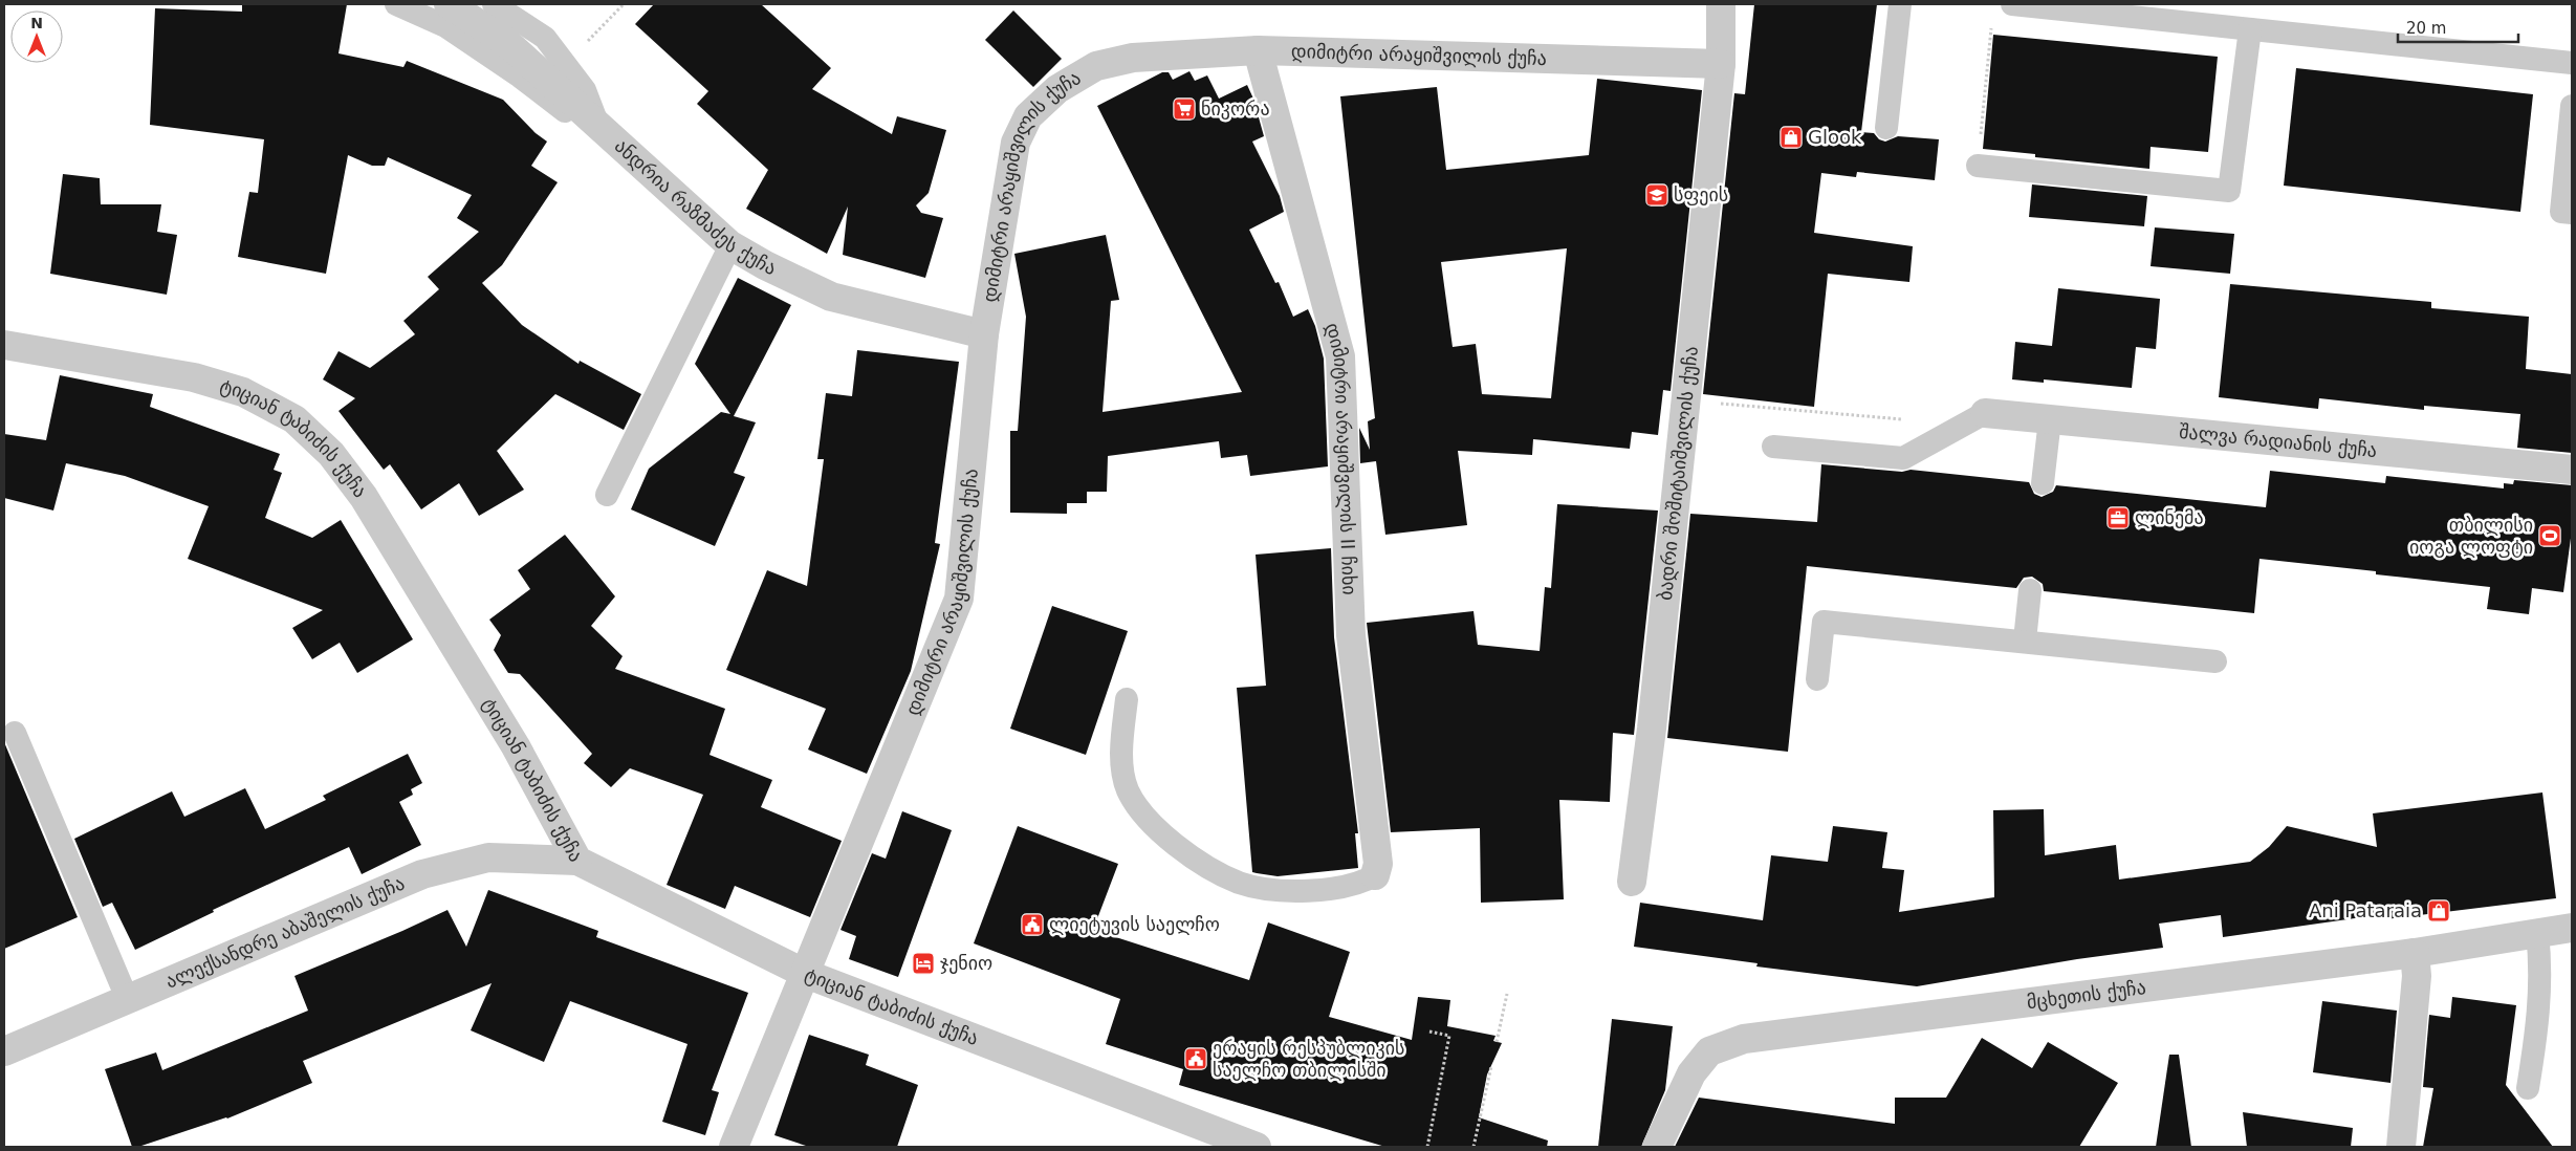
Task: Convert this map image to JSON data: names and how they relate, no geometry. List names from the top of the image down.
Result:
{
  "streets": {
    "street": [
      "დიმიტრი არაყიშვილის ქუჩა",
      "ანდრია რაზმაძეს ქუჩა",
      "შალვა რადიანის ქუჩა",
      "ტიციან ტაბიძის ქუჩა",
      "დიმიტრი არაყიშვილის II ჩიხი",
      "ბადრი შოშიტაიშვილის ქუჩა",
      "ალექსანდრე აბაშელის ქუჩა",
      "მცხეთის ქუჩა"
    ]
  },
  "crossings": [
    ["დიმიტრი არაყიშვილის ქუჩა", "ანდრია რაზმაძეს ქუჩა"],
    ["დიმიტრი არაყიშვილის ქუჩა", "ტიციან ტაბიძის ქუჩა"],
    ["დიმიტრი არაყიშვილის ქუჩა", "დიმიტრი არაყიშვილის II ჩიხი"],
    ["დიმიტრი არაყიშვილის ქუჩა", "ბადრი შოშიტაიშვილის ქუჩა"],
    ["ტიციან ტაბიძის ქუჩა", "ალექსანდრე აბაშელის ქუჩა"]
  ],
  "places": {
    "supermarket": ["ნიკორა"],
    "shop": ["Glook", "Ani Pataraia"],
    "school or university": ["სფეის"],
    "office": ["ლინემა"],
    "sports": ["თბილისი იოგა ლოფტი"],
    "public building": ["ლიეტუვის საელჩო", "ერაყის რესპუბლიკის საელჩო თბილისში"],
    "hotel": ["ჯენიო"]
  },
  "scale_bar": "20 m",
  "north": "top"
}
